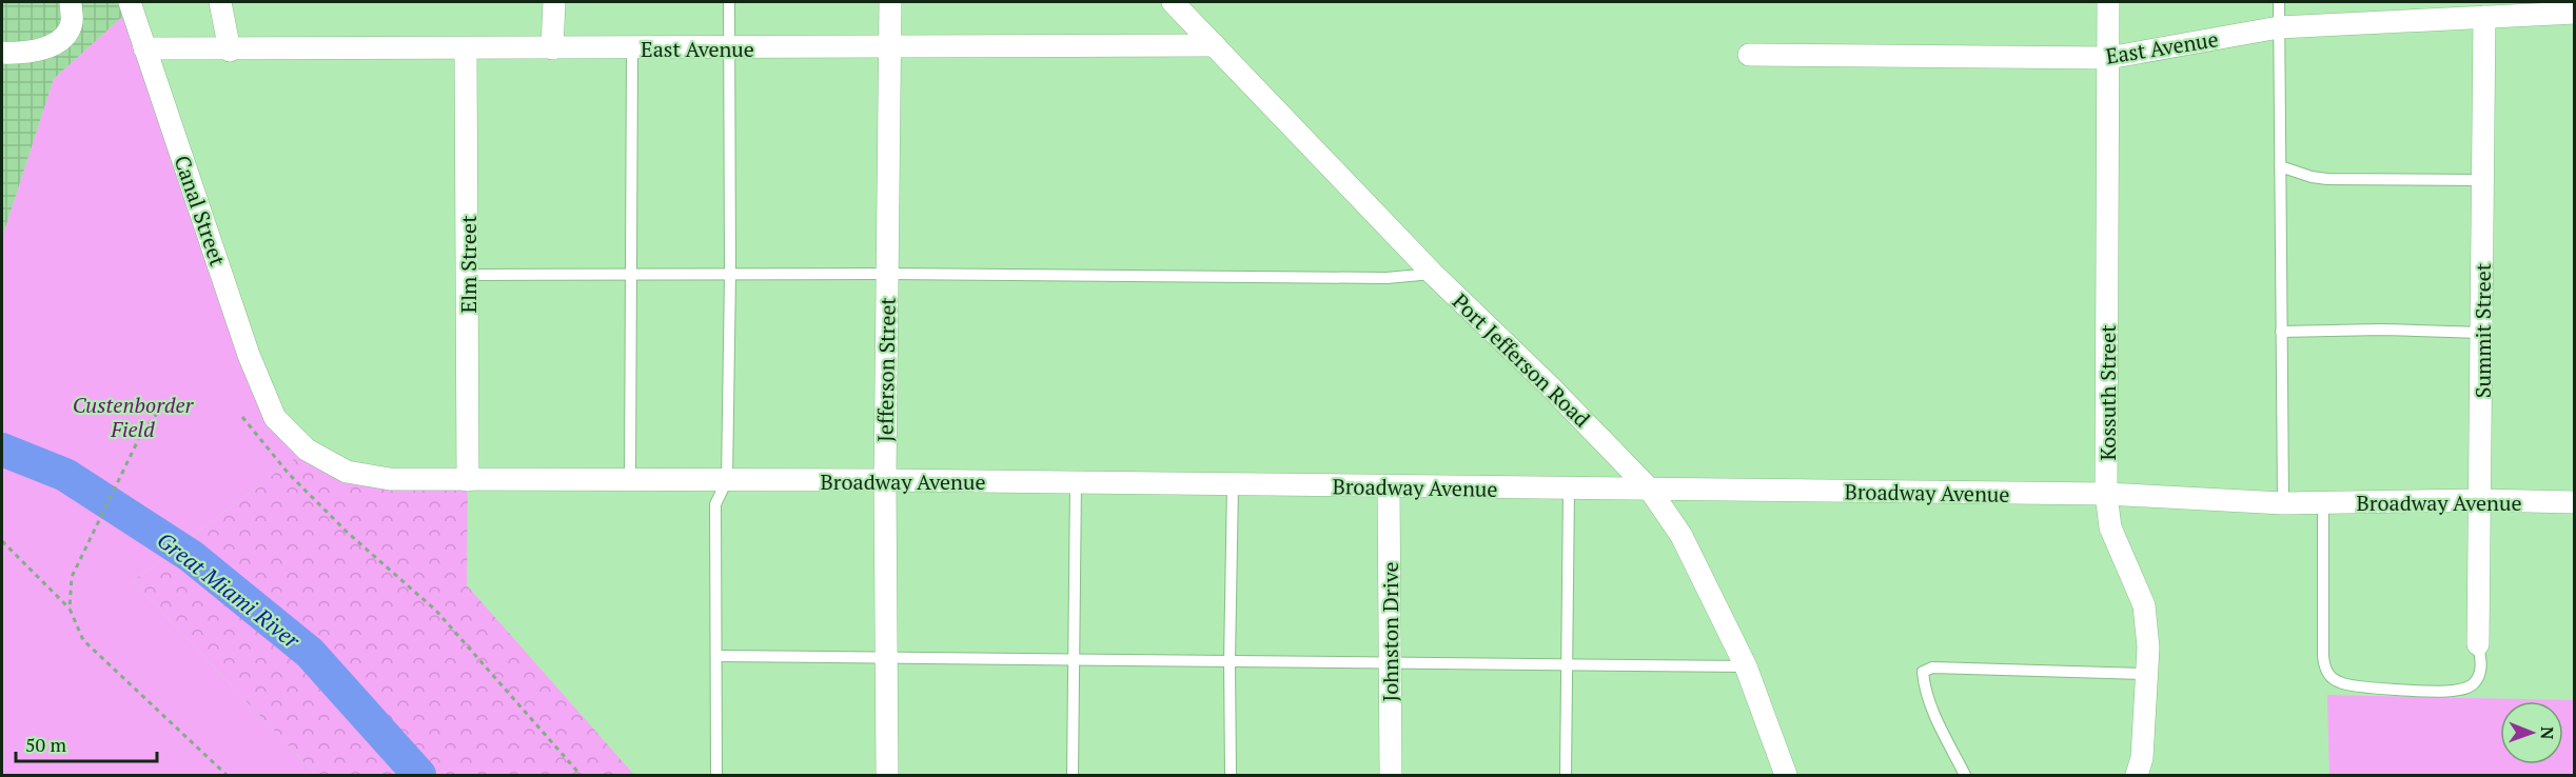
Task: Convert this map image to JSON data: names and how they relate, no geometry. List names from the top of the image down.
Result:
{
  "streets": {
    "street": [
      "East Avenue",
      "Canal Street",
      "Elm Street",
      "Summit Street",
      "Port Jefferson Road",
      "Jefferson Street",
      "Kossuth Street",
      "Broadway Avenue",
      "Johnston Drive"
    ]
  },
  "crossings": [
    ["East Avenue", "Canal Street"],
    ["East Avenue", "Elm Street"],
    ["East Avenue", "Summit Street"],
    ["East Avenue", "Port Jefferson Road"],
    ["East Avenue", "Jefferson Street"],
    ["East Avenue", "Kossuth Street"],
    ["Canal Street", "Broadway Avenue"],
    ["Elm Street", "Broadway Avenue"],
    ["Summit Street", "Broadway Avenue"],
    ["Port Jefferson Road", "Broadway Avenue"],
    ["Jefferson Street", "Broadway Avenue"],
    ["Kossuth Street", "Broadway Avenue"],
    ["Broadway Avenue", "Johnston Drive"]
  ],
  "water": ["Great Miami River"],
  "parks": ["Custenborder Field"],
  "scale_bar": "50 m",
  "north": "right"
}
